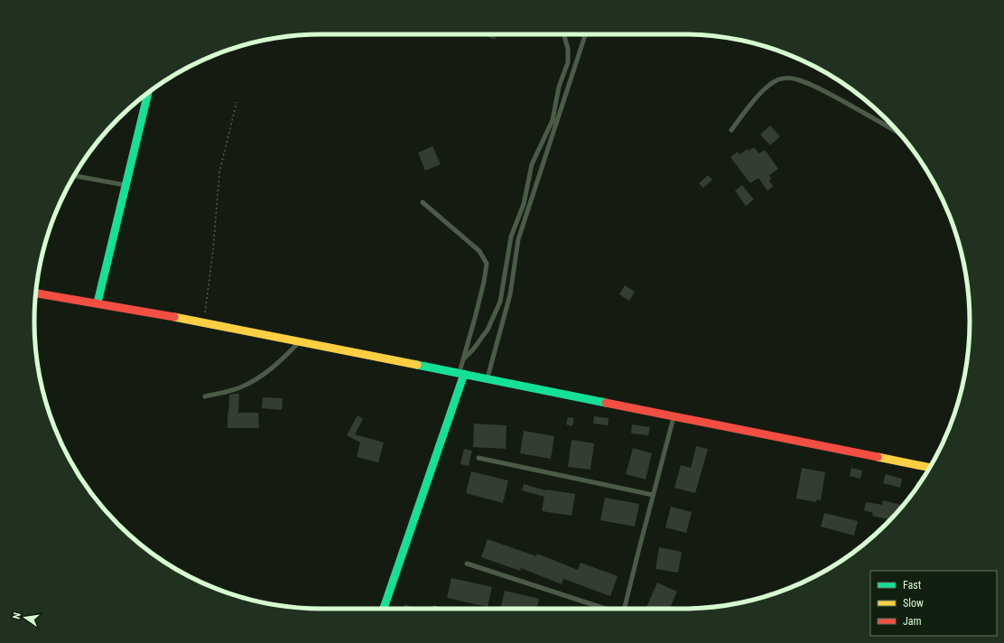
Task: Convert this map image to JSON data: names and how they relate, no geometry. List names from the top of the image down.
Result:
{
  "legend": ["Fast", "Slow", "Jam"],
  "north": "left"
}
